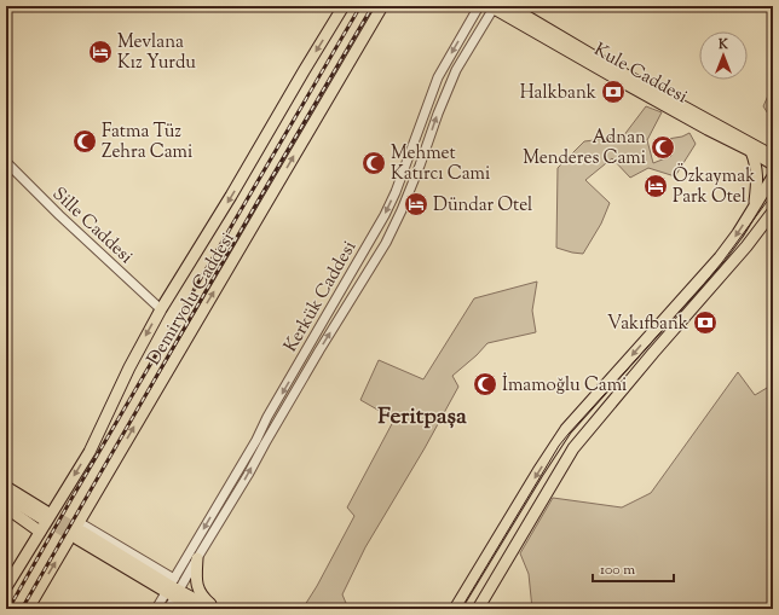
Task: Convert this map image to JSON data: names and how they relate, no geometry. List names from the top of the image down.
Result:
{
  "streets": {
    "main road": ["Kule Caddesi", "Demiryolu Caddesi"],
    "street": ["Sille Caddesi", "Kerkük Caddesi"]
  },
  "crossings": [
    ["Kule Caddesi", "Kerkük Caddesi"],
    ["Sille Caddesi", "Demiryolu Caddesi"]
  ],
  "districts": ["Feritpaşa"],
  "places": {
    "hotel": ["Mevlana Kız Yurdu", "Özkaymak Park Otel", "Dündar Otel"],
    "bank": ["Halkbank", "Vakıfbank"],
    "mosque": [
      "Fatma Tüz Zehra Cami",
      "Adnan Menderes Cami",
      "Mehmet Katırcı Cami",
      "İmamoğlu Cami"
    ]
  },
  "scale_bar": "100 m",
  "north": "top"
}
